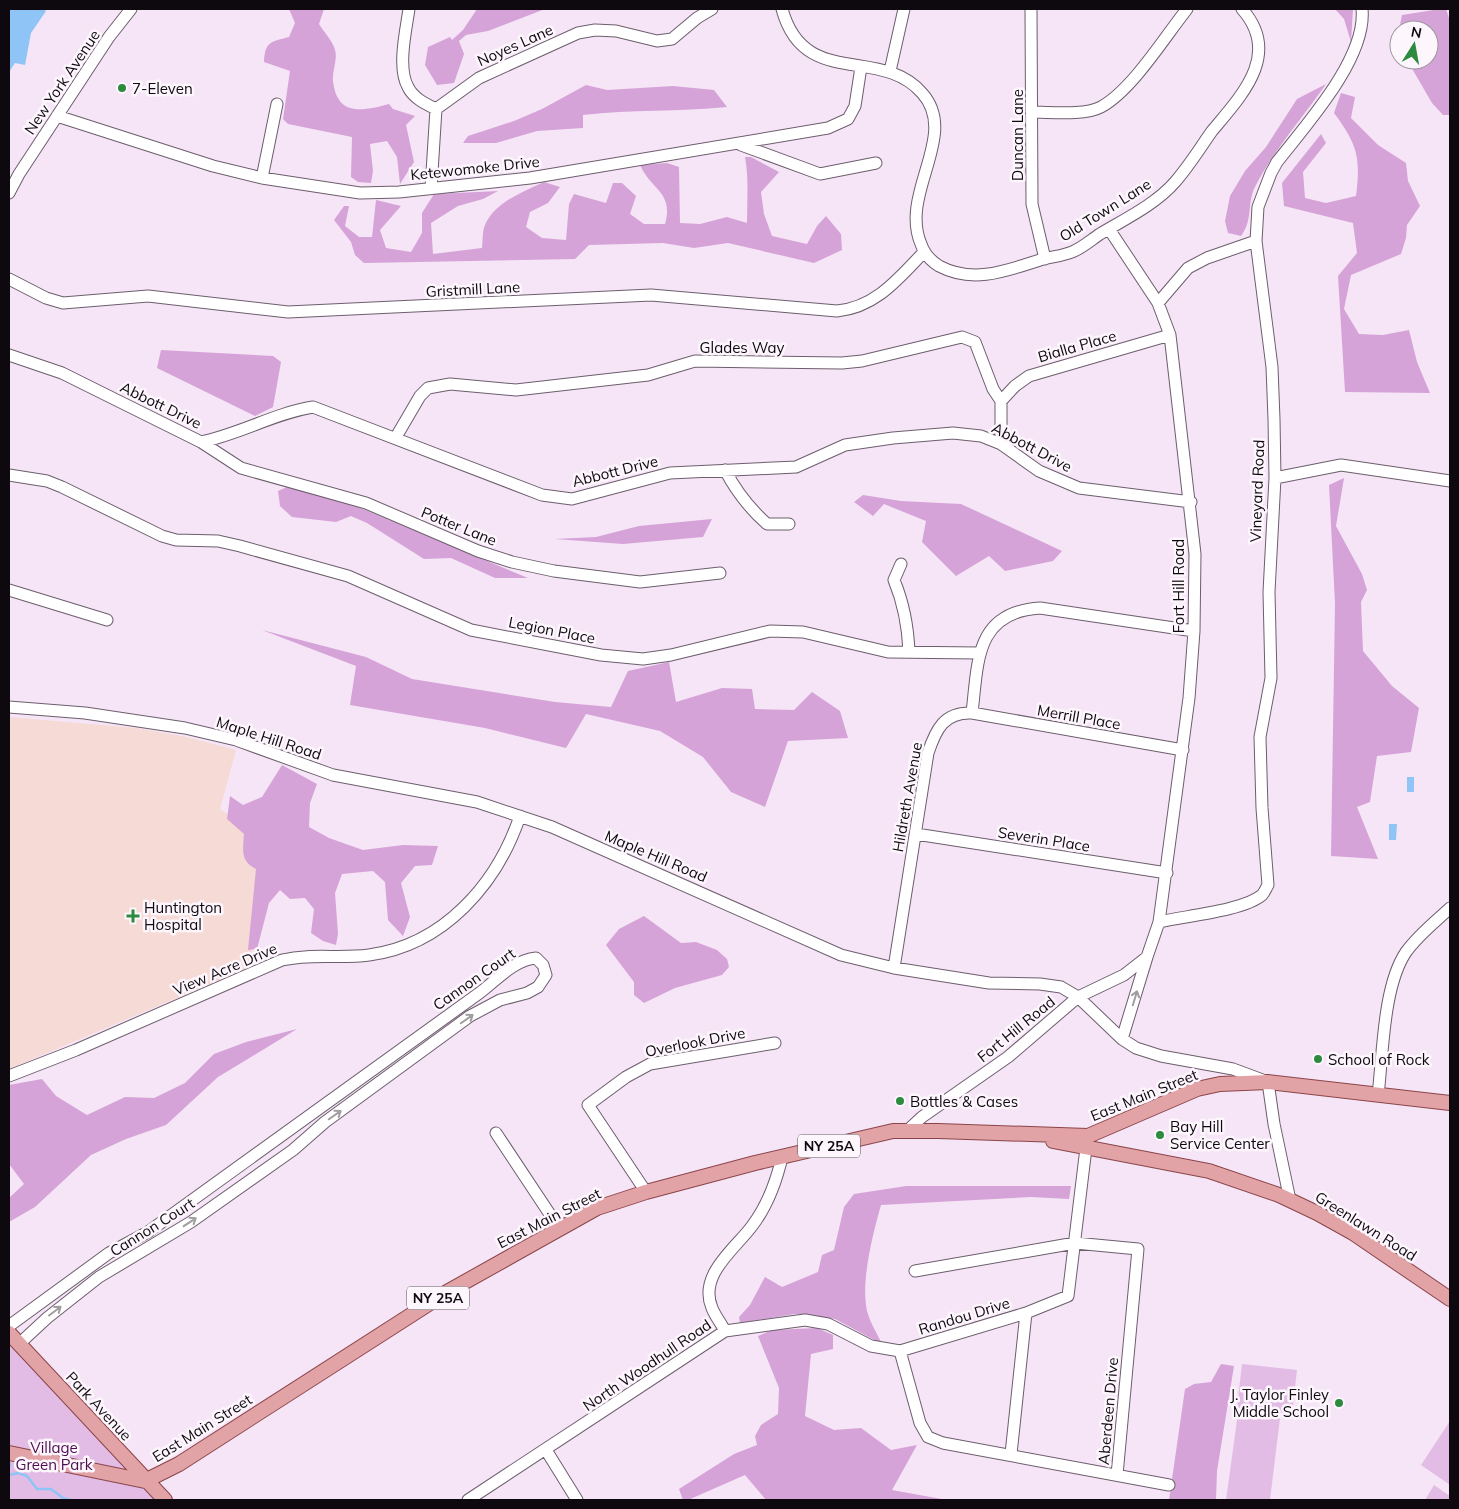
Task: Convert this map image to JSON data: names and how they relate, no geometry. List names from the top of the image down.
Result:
{
  "streets": {
    "main road": [
      "East Main Street",
      "NY 25A",
      "Greenlawn Road",
      "Park Avenue"
    ],
    "street": [
      "Noyes Lane",
      "New York Avenue",
      "Duncan Lane",
      "Ketewomoke Drive",
      "Old Town Lane",
      "Gristmill Lane",
      "Bialla Place",
      "Glades Way",
      "Abbott Drive",
      "Vineyard Road",
      "Potter Lane",
      "Fort Hill Road",
      "Legion Place",
      "Merrill Place",
      "Maple Hill Road",
      "Hildreth Avenue",
      "Severin Place",
      "View Acre Drive",
      "Cannon Court",
      "Overlook Drive",
      "Randou Drive",
      "North Woodhull Road",
      "Aberdeen Drive"
    ]
  },
  "crossings": [
    ["New York Avenue", "Ketewomoke Drive"],
    ["Duncan Lane", "Old Town Lane"],
    ["Old Town Lane", "Gristmill Lane"],
    ["Old Town Lane", "Fort Hill Road"],
    ["Bialla Place", "Glades Way"],
    ["Bialla Place", "Fort Hill Road"],
    ["Glades Way", "Abbott Drive"],
    ["Abbott Drive", "Potter Lane"],
    ["Abbott Drive", "Fort Hill Road"],
    ["Vineyard Road", "Fort Hill Road"],
    ["Fort Hill Road", "Merrill Place"],
    ["Fort Hill Road", "Maple Hill Road"],
    ["Fort Hill Road", "Severin Place"],
    ["Fort Hill Road", "East Main Street"],
    ["Merrill Place", "Hildreth Avenue"],
    ["Maple Hill Road", "Hildreth Avenue"],
    ["Maple Hill Road", "View Acre Drive"],
    ["Maple Hill Road", "East Main Street"],
    ["Hildreth Avenue", "Severin Place"],
    ["Cannon Court", "Park Avenue"],
    ["Overlook Drive", "East Main Street"],
    ["East Main Street", "Greenlawn Road"],
    ["East Main Street", "Randou Drive"],
    ["East Main Street", "North Woodhull Road"],
    ["East Main Street", "Park Avenue"],
    ["Greenlawn Road", "Randou Drive"],
    ["Randou Drive", "North Woodhull Road"],
    ["Randou Drive", "Aberdeen Drive"]
  ],
  "parks": ["Village Green Park"],
  "places": {
    "other": [
      "7-Eleven",
      "School of Rock",
      "Bottles & Cases",
      "Bay Hill Service Center",
      "J. Taylor Finley Middle School"
    ],
    "health": ["Huntington Hospital"]
  },
  "north": "top"
}
